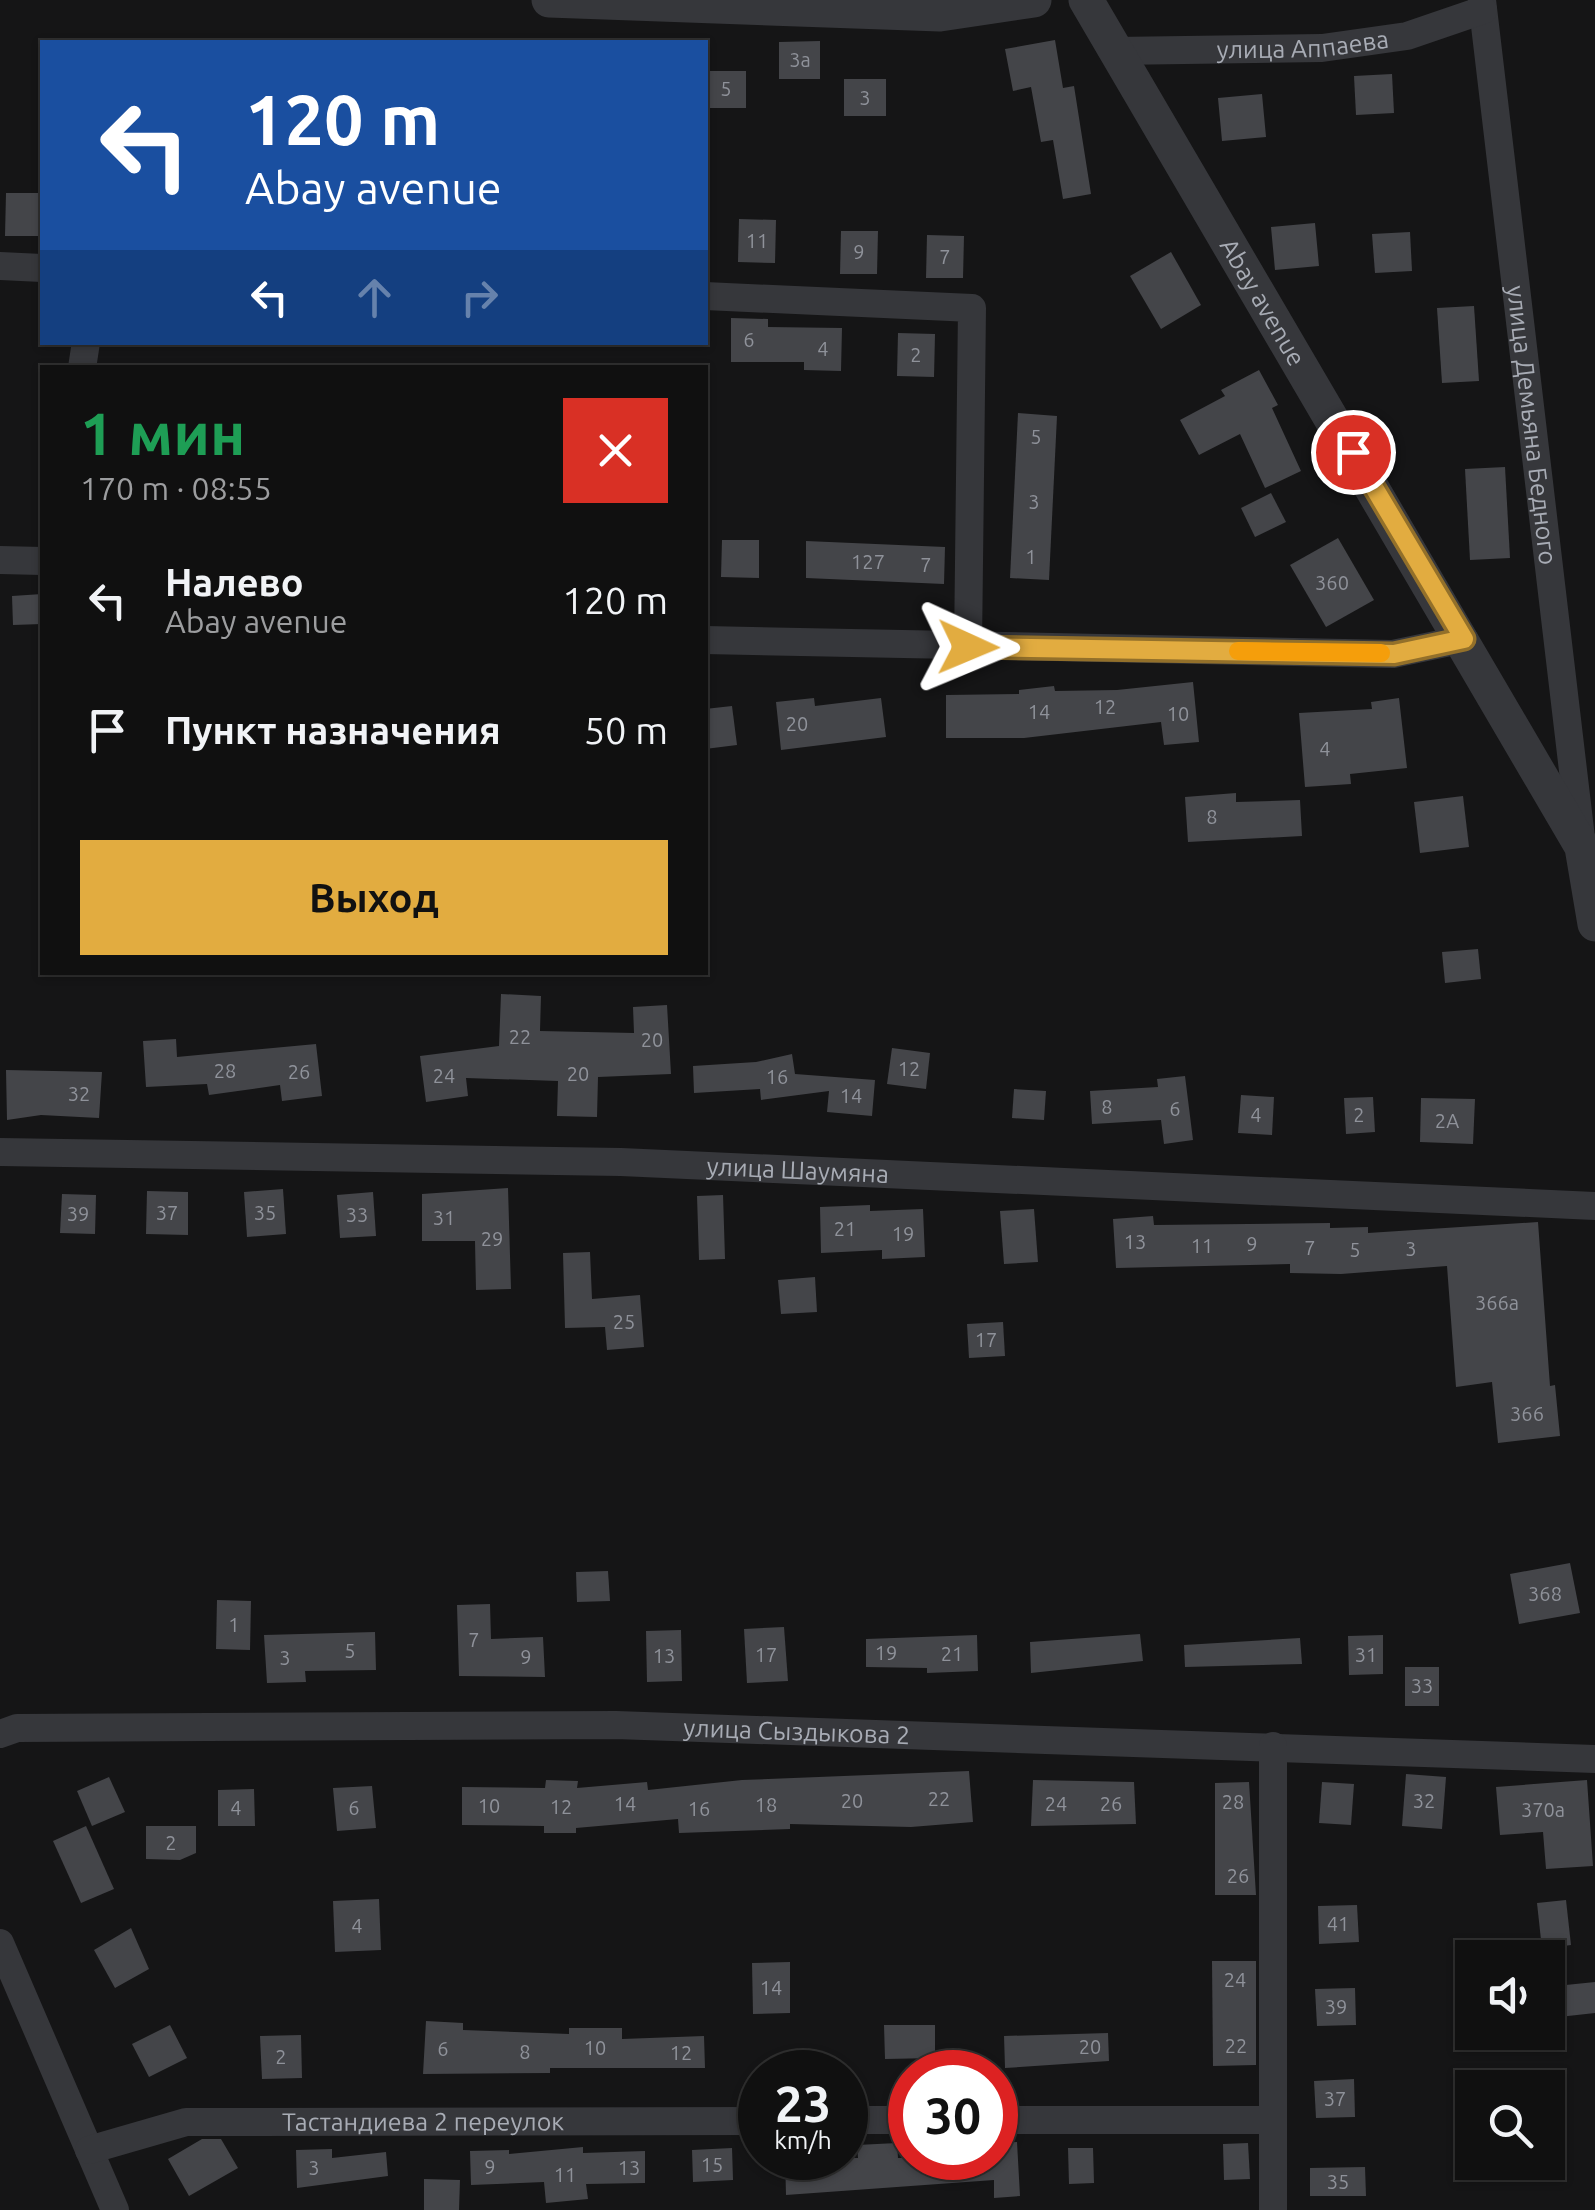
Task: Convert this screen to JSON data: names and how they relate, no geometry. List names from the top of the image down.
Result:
{
  "streets": {
    "street": [
      "улица Аппаева",
      "Abay avenue",
      "улица Демьяна Бедного",
      "улица Шаумяна",
      "улица Сыздыкова 2",
      "Тастандиева 2 переулок"
    ]
  },
  "crossings": [
    ["улица Аппаева", "Abay avenue"],
    ["улица Аппаева", "улица Демьяна Бедного"],
    ["Abay avenue", "улица Демьяна Бедного"]
  ],
  "house_numbers": [
    "3а",
    "5",
    "3",
    "11",
    "9",
    "7",
    "6",
    "4",
    "2",
    "5",
    "3",
    "1",
    "127",
    "7",
    "360",
    "12",
    "14",
    "10",
    "20",
    "4",
    "8",
    "22",
    "20",
    "12",
    "28",
    "26",
    "20",
    "24",
    "16",
    "32",
    "14",
    "8",
    "6",
    "4",
    "2",
    "2А",
    "37",
    "35",
    "39",
    "33",
    "31",
    "21",
    "19",
    "29",
    "13",
    "9",
    "11",
    "7",
    "3",
    "5",
    "366а",
    "25",
    "17",
    "366",
    "368",
    "1",
    "7",
    "5",
    "19",
    "21",
    "17",
    "31",
    "13",
    "9",
    "3",
    "33",
    "22",
    "20",
    "32",
    "28",
    "14",
    "24",
    "26",
    "18",
    "10",
    "12",
    "4",
    "6",
    "16",
    "370а",
    "2",
    "26",
    "41",
    "4",
    "24",
    "14",
    "39",
    "22",
    "20",
    "10",
    "6",
    "8",
    "12",
    "2",
    "37",
    "15",
    "9",
    "3",
    "13",
    "11",
    "35"
  ],
  "page": {
    "turn": ["120 m", "Abay avenue"],
    "heading": ["1 мин", "170 m · 08:55"],
    "list": [
      {
        "name": "Налево",
        "note": "Abay avenue",
        "value": "120 m"
      },
      {
        "name": "Пункт назначения",
        "value": "50 m"
      }
    ],
    "buttons": "Выход",
    "speed": "23 km/h",
    "limit": "30"
  }
}
